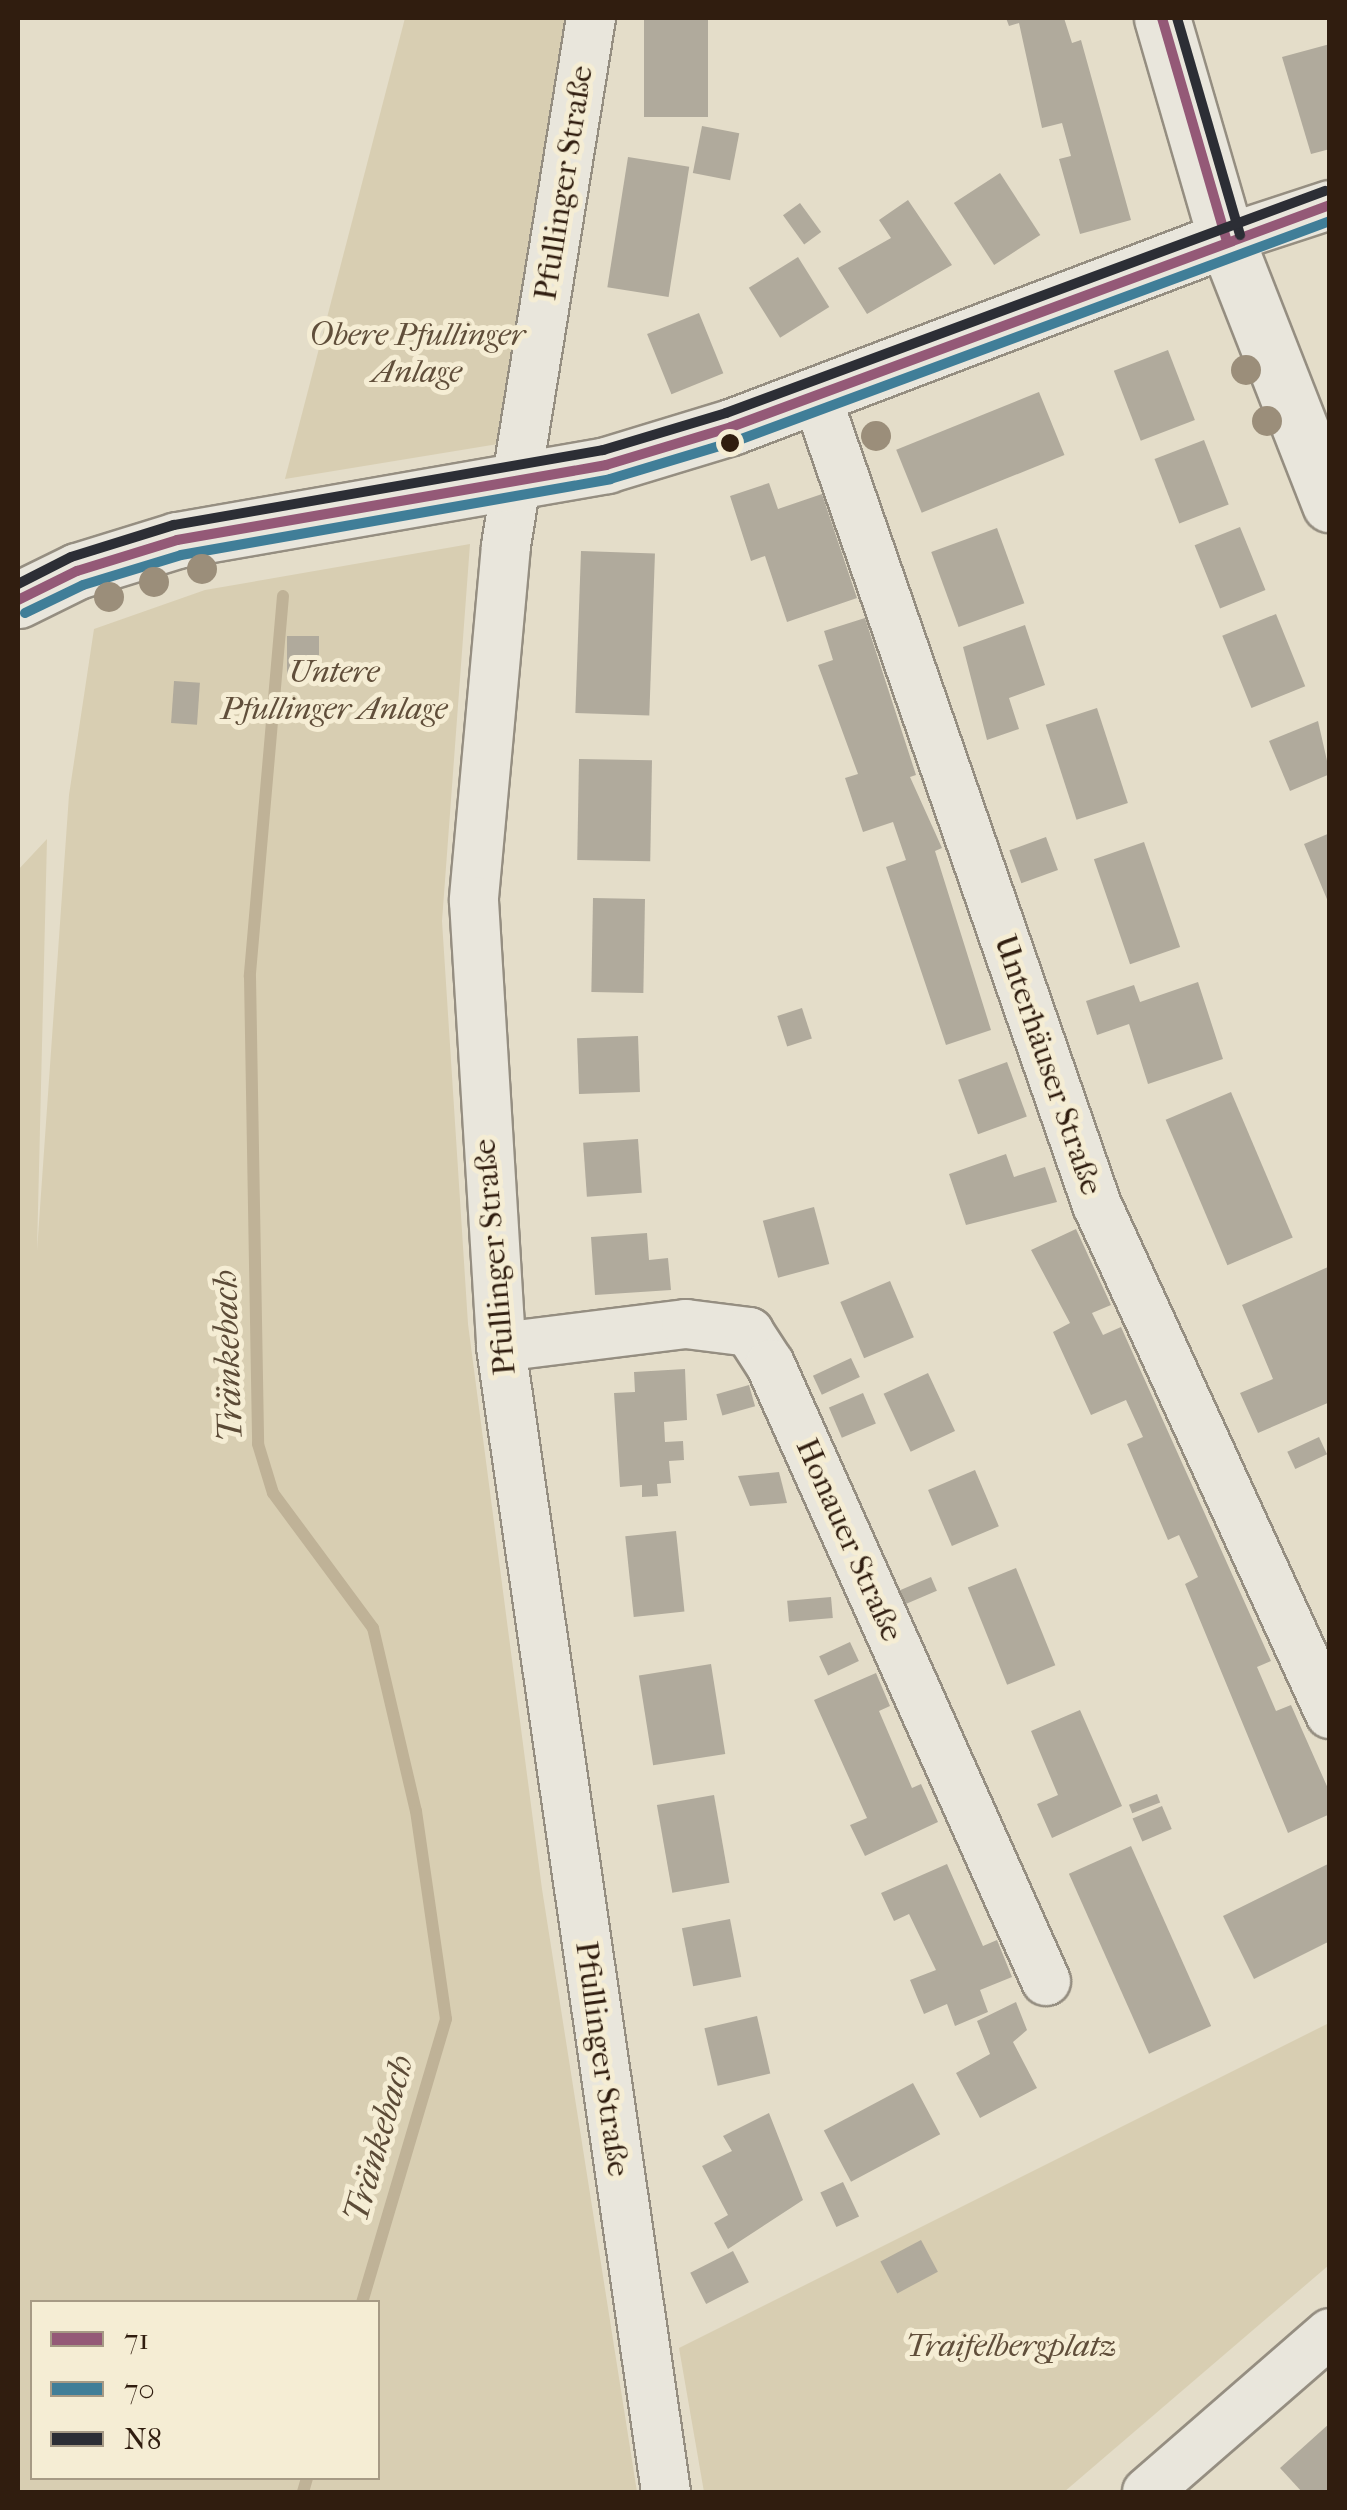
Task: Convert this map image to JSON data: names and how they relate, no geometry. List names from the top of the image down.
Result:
{
  "streets": {
    "street": ["Pfullinger Straße", "Unterhäuser Straße", "Honauer Straße"]
  },
  "crossings": [
    ["Pfullinger Straße", "Honauer Straße"]
  ],
  "water": ["Tränkebach"],
  "parks": ["Obere Pfullinger Anlage", "Untere Pfullinger Anlage", "Traifelbergplatz"],
  "lines": ["transit line 71", "transit line N8", "transit line 70"],
  "legend": ["71", "70", "N8"]
}
